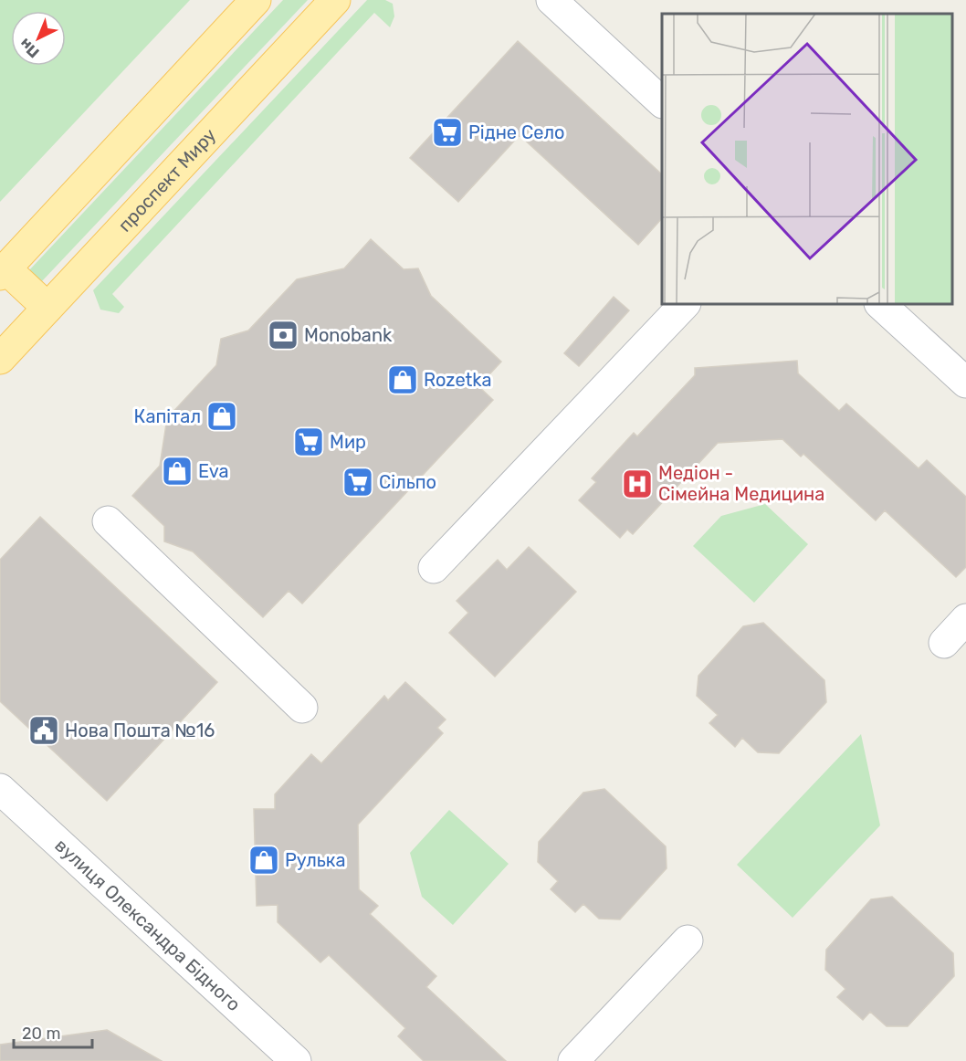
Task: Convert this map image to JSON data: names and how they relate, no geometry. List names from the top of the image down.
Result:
{
  "streets": {
    "main road": ["проспект Миру"],
    "street": ["вулиця Олександра Бідного"]
  },
  "places": {
    "supermarket": ["Рідне Село", "Мир", "Сільпо"],
    "bank": ["Monobank"],
    "shop": [
      "Rozetka",
      "Капітал",
      "Eva",
      "Рулька"
    ],
    "hospital": ["Медіон - Сімейна Медицина"],
    "public building": ["Нова Пошта №16"]
  },
  "scale_bar": "20 m",
  "north": "bottom left"
}
